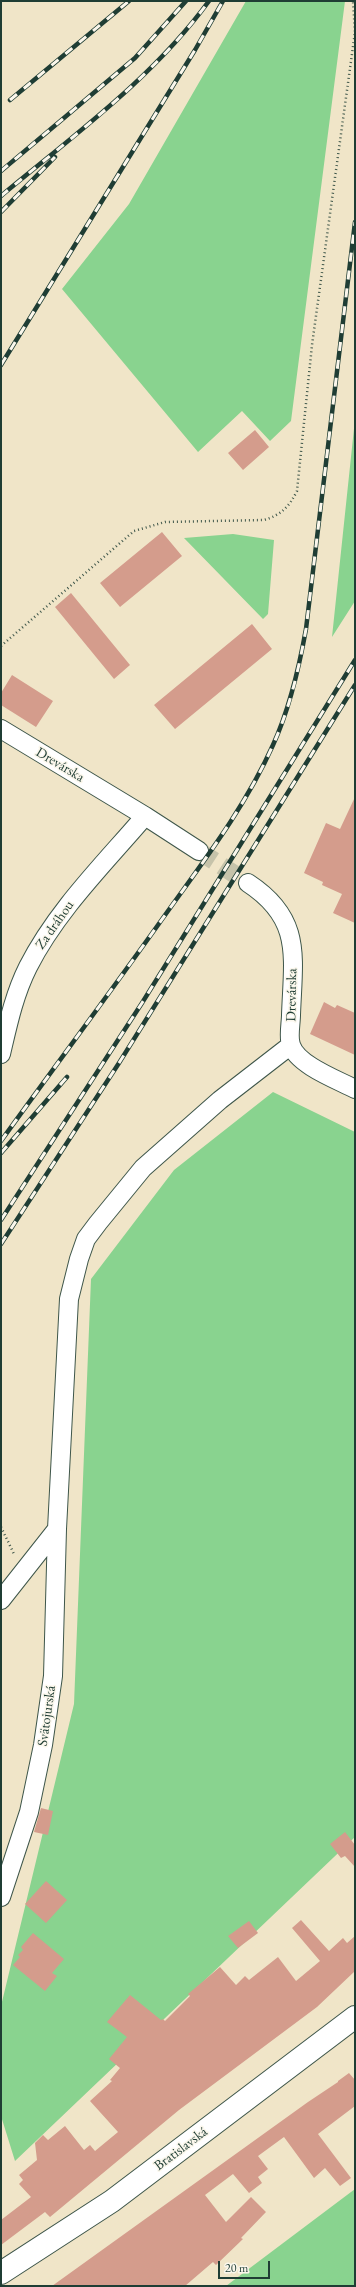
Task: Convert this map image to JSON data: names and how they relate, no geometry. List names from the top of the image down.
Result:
{
  "streets": {
    "main road": ["Bratislavská"],
    "street": ["Drevárska", "Za dráhou", "Svätojurská"]
  },
  "crossings": [
    ["Drevárska", "Za dráhou"],
    ["Drevárska", "Svätojurská"]
  ],
  "scale_bar": "20 m"
}
